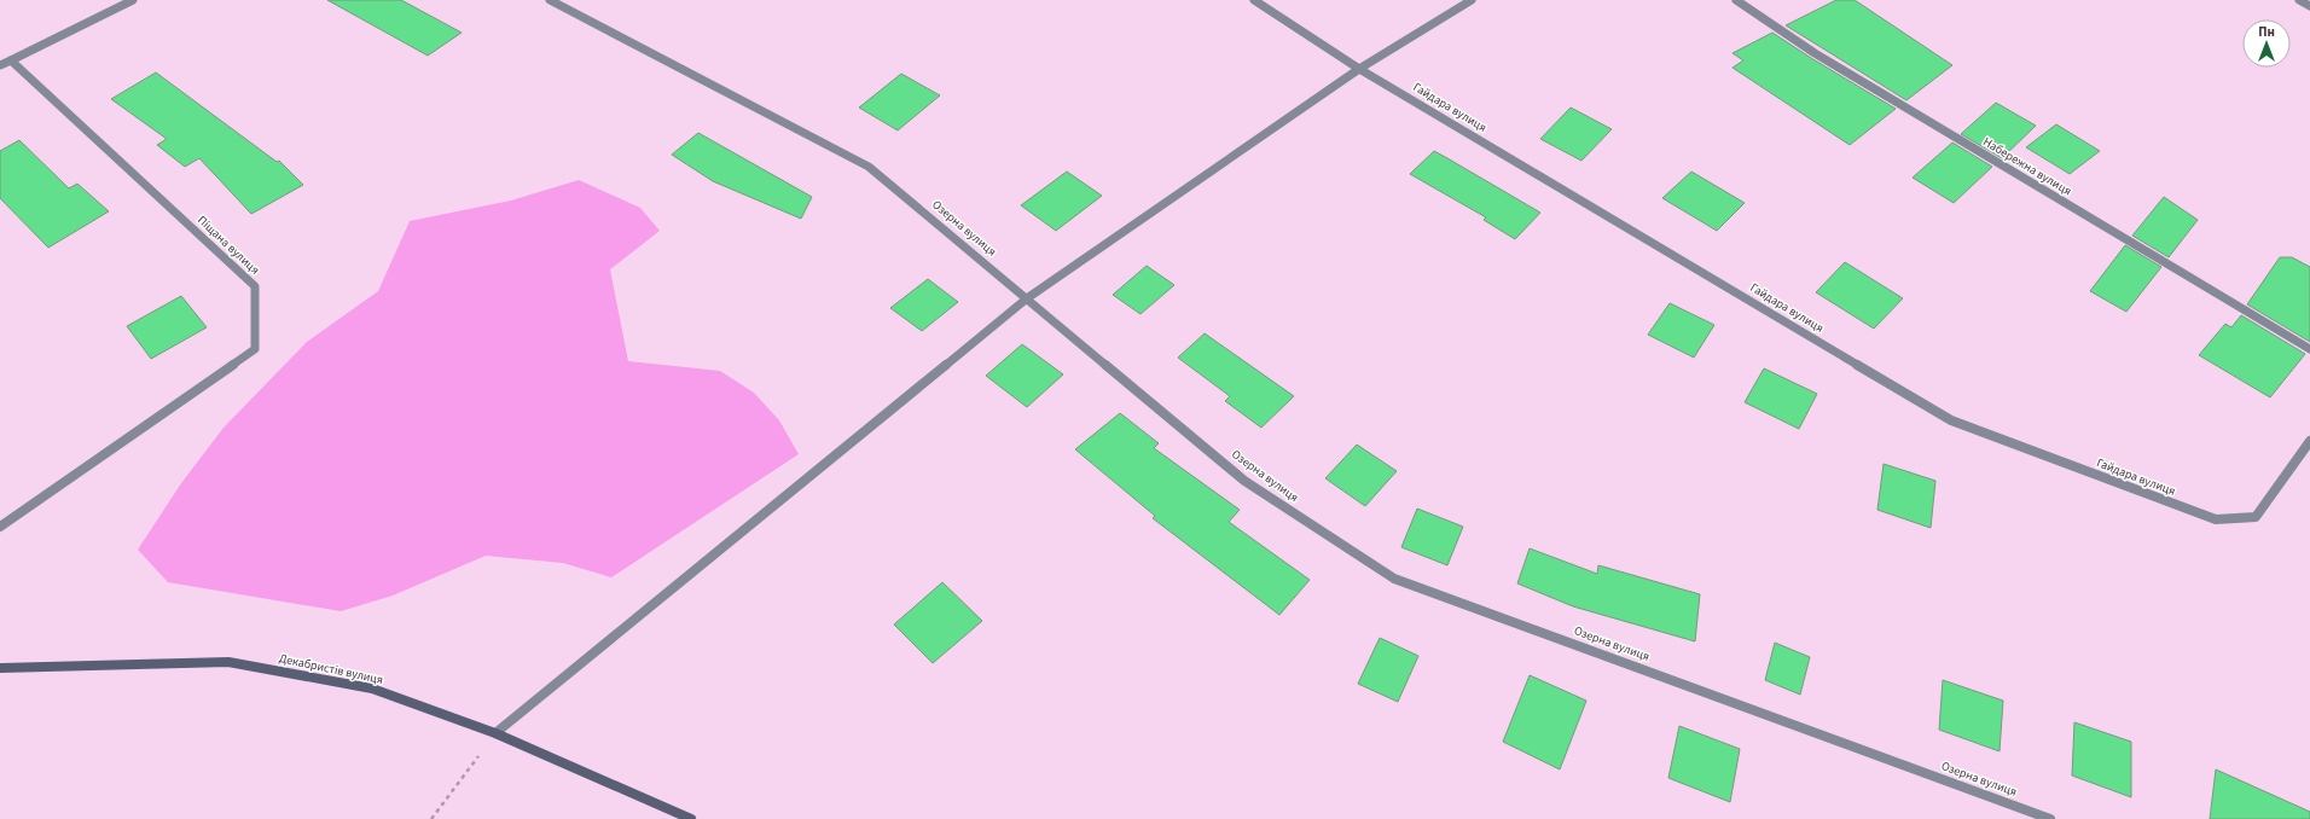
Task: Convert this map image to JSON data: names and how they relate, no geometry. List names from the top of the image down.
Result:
{
  "streets": {
    "street": [
      "Гайдара вулиця",
      "Набережна вулиця",
      "Озерна вулиця",
      "Піщана вулиця",
      "Декабристів вулиця"
    ]
  },
  "north": "top"
}
